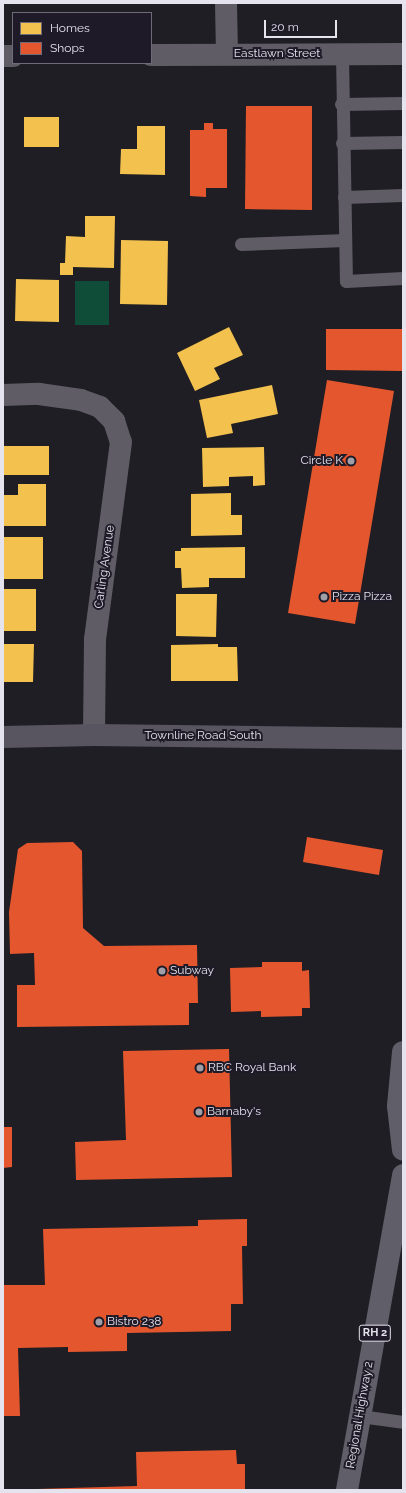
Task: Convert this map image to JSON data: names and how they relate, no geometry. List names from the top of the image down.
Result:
{
  "streets": {
    "main road": ["Townline Road South", "RH 2", "Regional Highway 2"],
    "street": ["Eastlawn Street", "Carling Avenue"]
  },
  "crossings": [
    ["Carling Avenue", "Townline Road South"]
  ],
  "places": [
    "Circle K",
    "Pizza Pizza",
    "Subway",
    "RBC Royal Bank",
    "Barnaby's",
    "Bistro 238"
  ],
  "legend": ["Homes", "Shops"],
  "scale_bar": "20 m"
}
